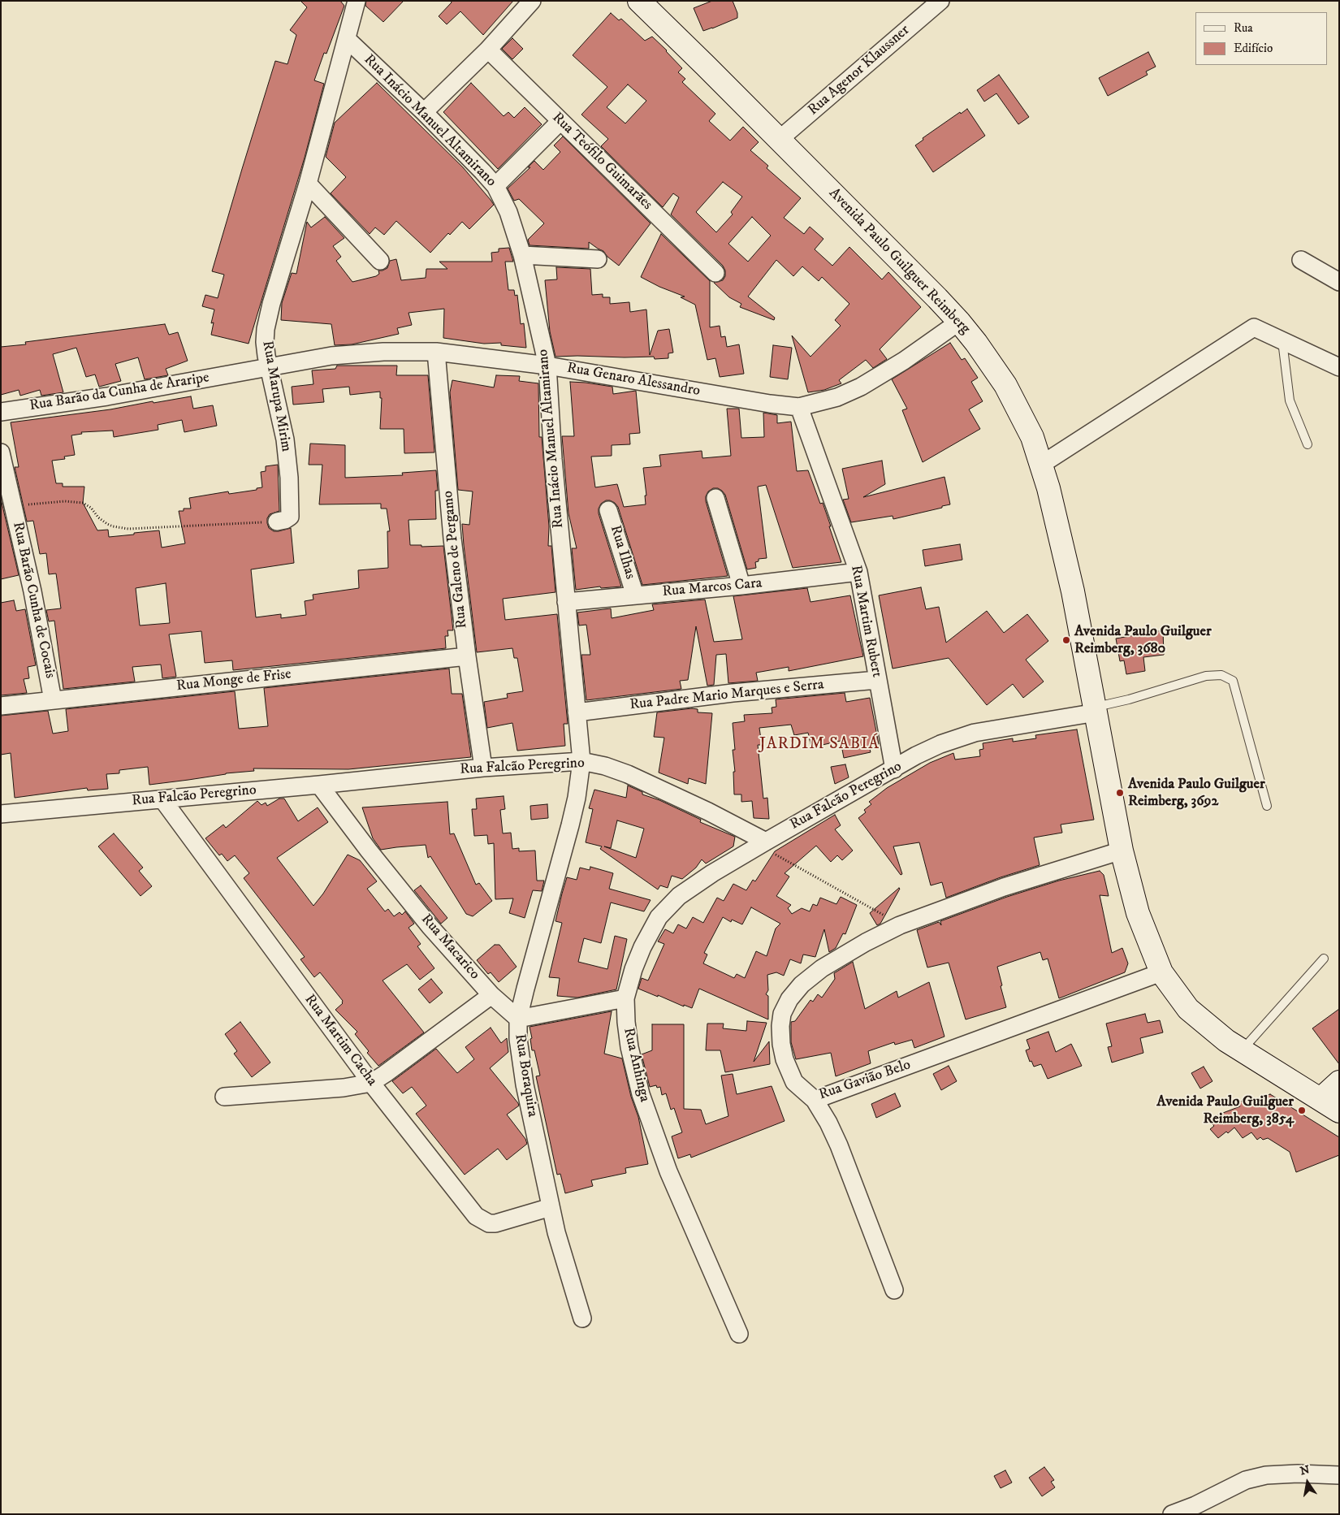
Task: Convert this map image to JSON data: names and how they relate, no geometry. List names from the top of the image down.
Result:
{
  "streets": {
    "main road": ["Avenida Paulo Guilguer Reimberg"],
    "street": [
      "Rua Agenor Klaussner",
      "Rua Inácio Manuel Altamirano",
      "Rua Teófilo Guimarães",
      "Rua Genaro Alessandro",
      "Rua Barão da Cunha de Araripe",
      "Rua Marupa Mirim",
      "Rua Ilhas",
      "Rua Galeno de Pergamo",
      "Rua Marcos Cara",
      "Rua Barão Cunha de Cocais",
      "Rua Martim Rubert",
      "Rua Monge de Frise",
      "Rua Padre Mario Marques e Serra",
      "Rua Falcão Peregrino",
      "Rua Macarico",
      "Rua Martim Cacha",
      "Rua Anhinga",
      "Rua Boraquira",
      "Rua Gavião Belo"
    ]
  },
  "crossings": [
    ["Rua Agenor Klaussner", "Avenida Paulo Guilguer Reimberg"],
    ["Rua Inácio Manuel Altamirano", "Rua Genaro Alessandro"],
    ["Rua Inácio Manuel Altamirano", "Rua Marupa Mirim"],
    ["Rua Inácio Manuel Altamirano", "Rua Marcos Cara"],
    ["Rua Inácio Manuel Altamirano", "Rua Padre Mario Marques e Serra"],
    ["Rua Inácio Manuel Altamirano", "Rua Falcão Peregrino"],
    ["Rua Inácio Manuel Altamirano", "Rua Boraquira"],
    ["Avenida Paulo Guilguer Reimberg", "Rua Genaro Alessandro"],
    ["Avenida Paulo Guilguer Reimberg", "Rua Falcão Peregrino"],
    ["Avenida Paulo Guilguer Reimberg", "Rua Gavião Belo"],
    ["Rua Genaro Alessandro", "Rua Barão da Cunha de Araripe"],
    ["Rua Genaro Alessandro", "Rua Marupa Mirim"],
    ["Rua Genaro Alessandro", "Rua Galeno de Pergamo"],
    ["Rua Genaro Alessandro", "Rua Martim Rubert"],
    ["Rua Ilhas", "Rua Marcos Cara"],
    ["Rua Galeno de Pergamo", "Rua Monge de Frise"],
    ["Rua Galeno de Pergamo", "Rua Falcão Peregrino"],
    ["Rua Marcos Cara", "Rua Martim Rubert"],
    ["Rua Barão Cunha de Cocais", "Rua Monge de Frise"],
    ["Rua Martim Rubert", "Rua Padre Mario Marques e Serra"],
    ["Rua Martim Rubert", "Rua Falcão Peregrino"],
    ["Rua Falcão Peregrino", "Rua Macarico"],
    ["Rua Falcão Peregrino", "Rua Martim Cacha"],
    ["Rua Falcão Peregrino", "Rua Anhinga"],
    ["Rua Falcão Peregrino", "Rua Boraquira"],
    ["Rua Macarico", "Rua Boraquira"],
    ["Rua Martim Cacha", "Rua Boraquira"]
  ],
  "districts": ["JARDIM SABIÁ"],
  "places": ["Avenida Paulo Guilguer Reimberg, 3680", "Avenida Paulo Guilguer Reimberg, 3692", "Avenida Paulo Guilguer Reimberg, 3854"],
  "legend": ["Rua", "Edifício"],
  "north": "top"
}
